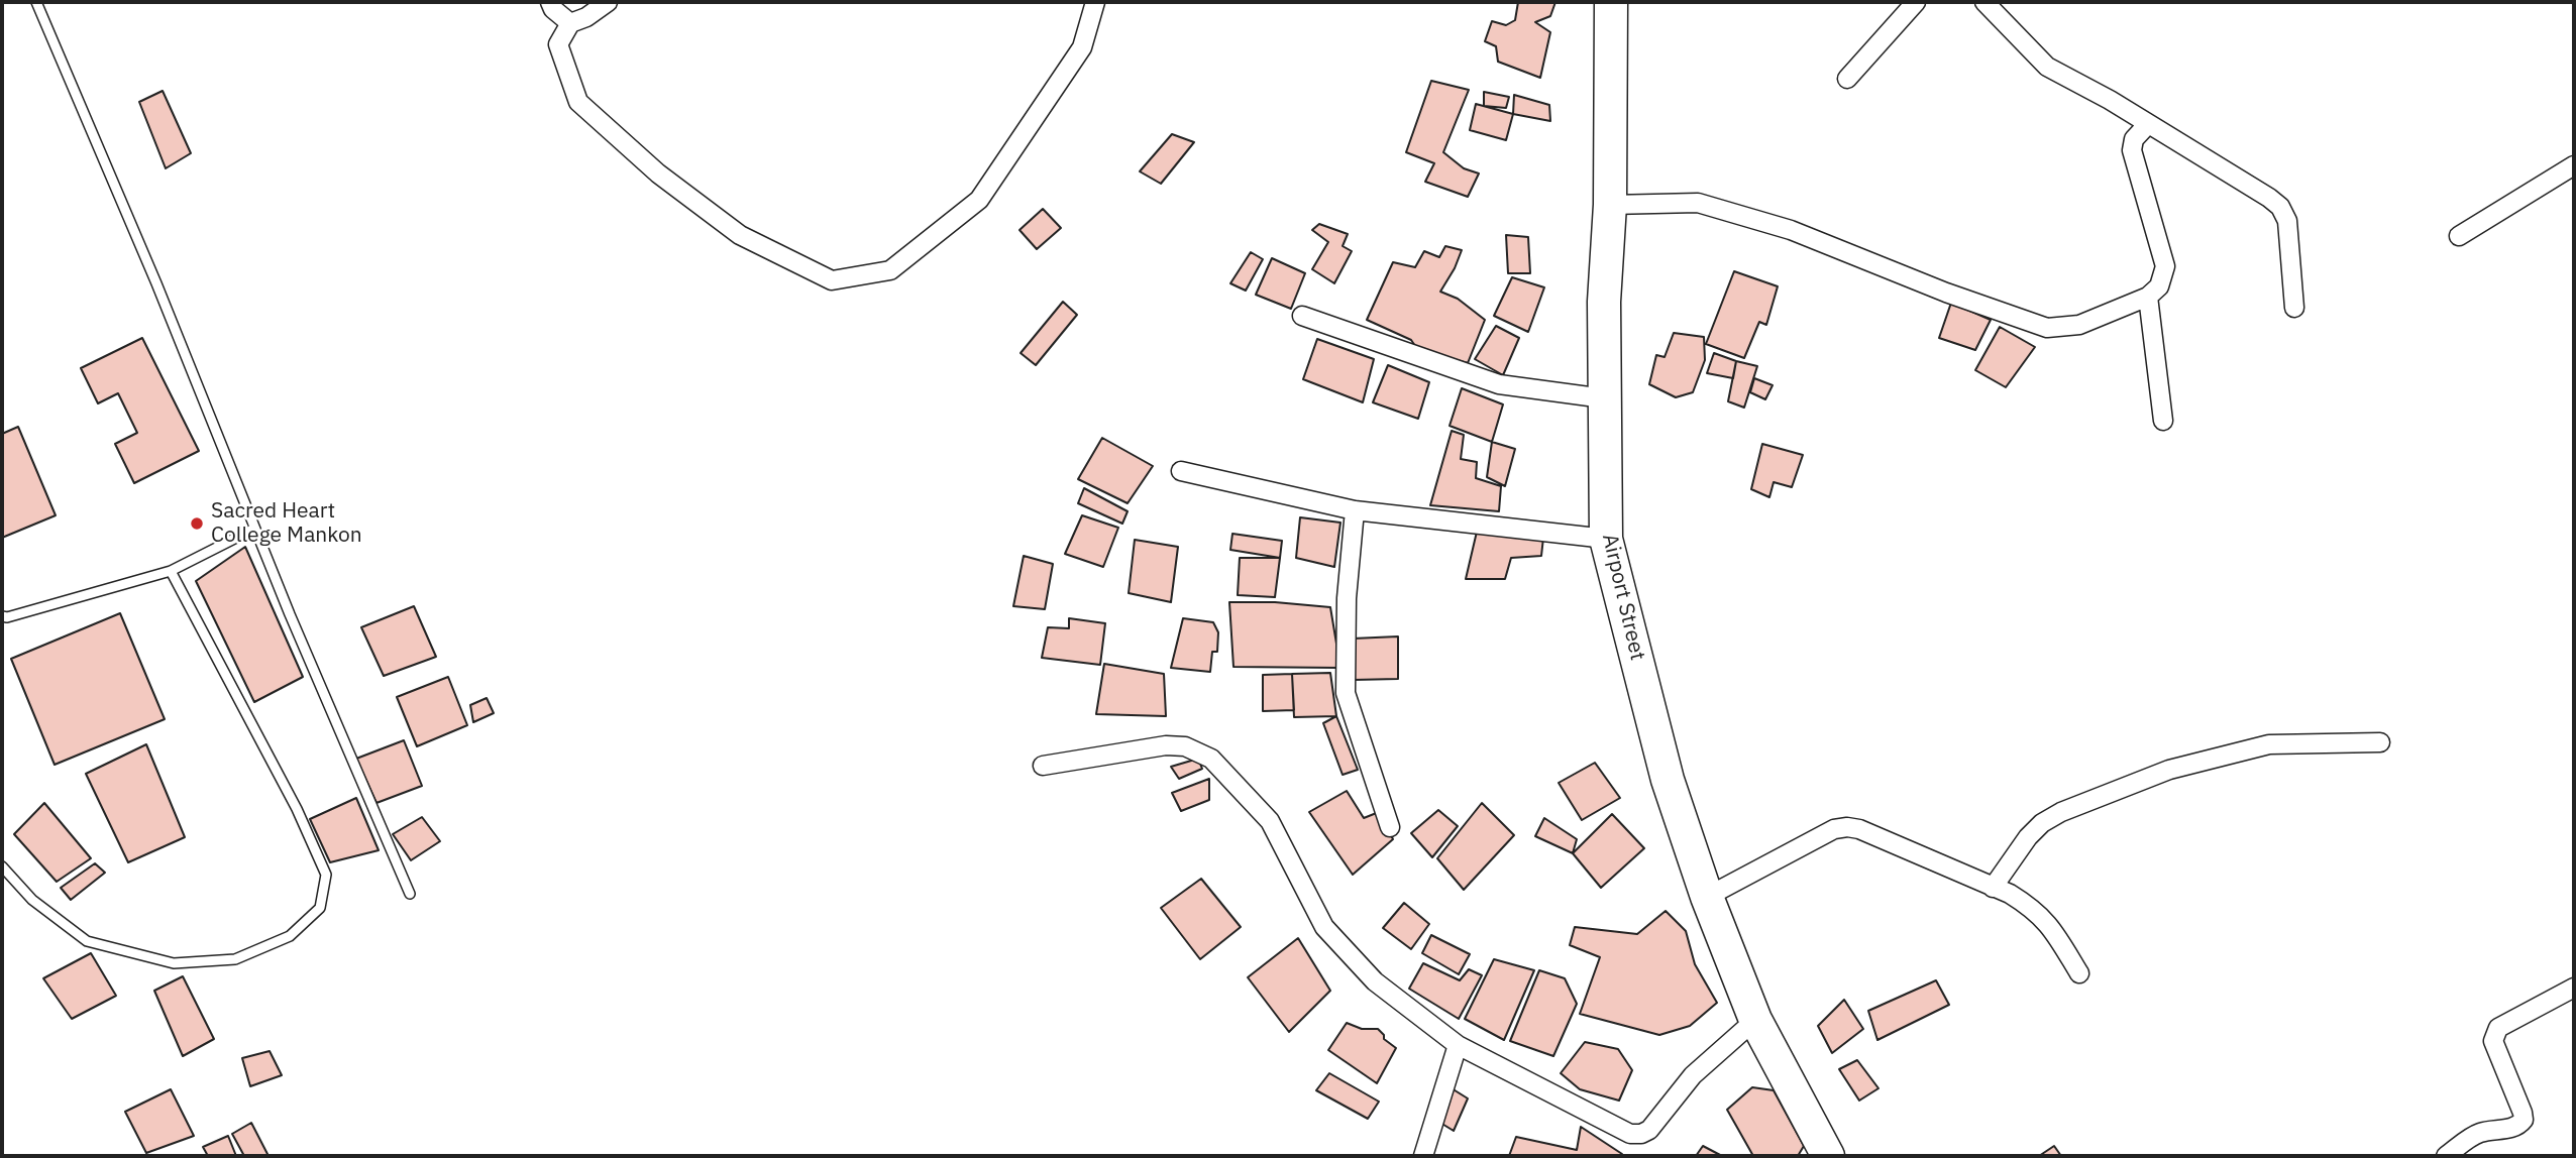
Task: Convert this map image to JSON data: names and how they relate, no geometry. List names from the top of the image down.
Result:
{
  "streets": {
    "highway": ["Airport Street"]
  },
  "places": ["Sacred Heart College Mankon"]
}
